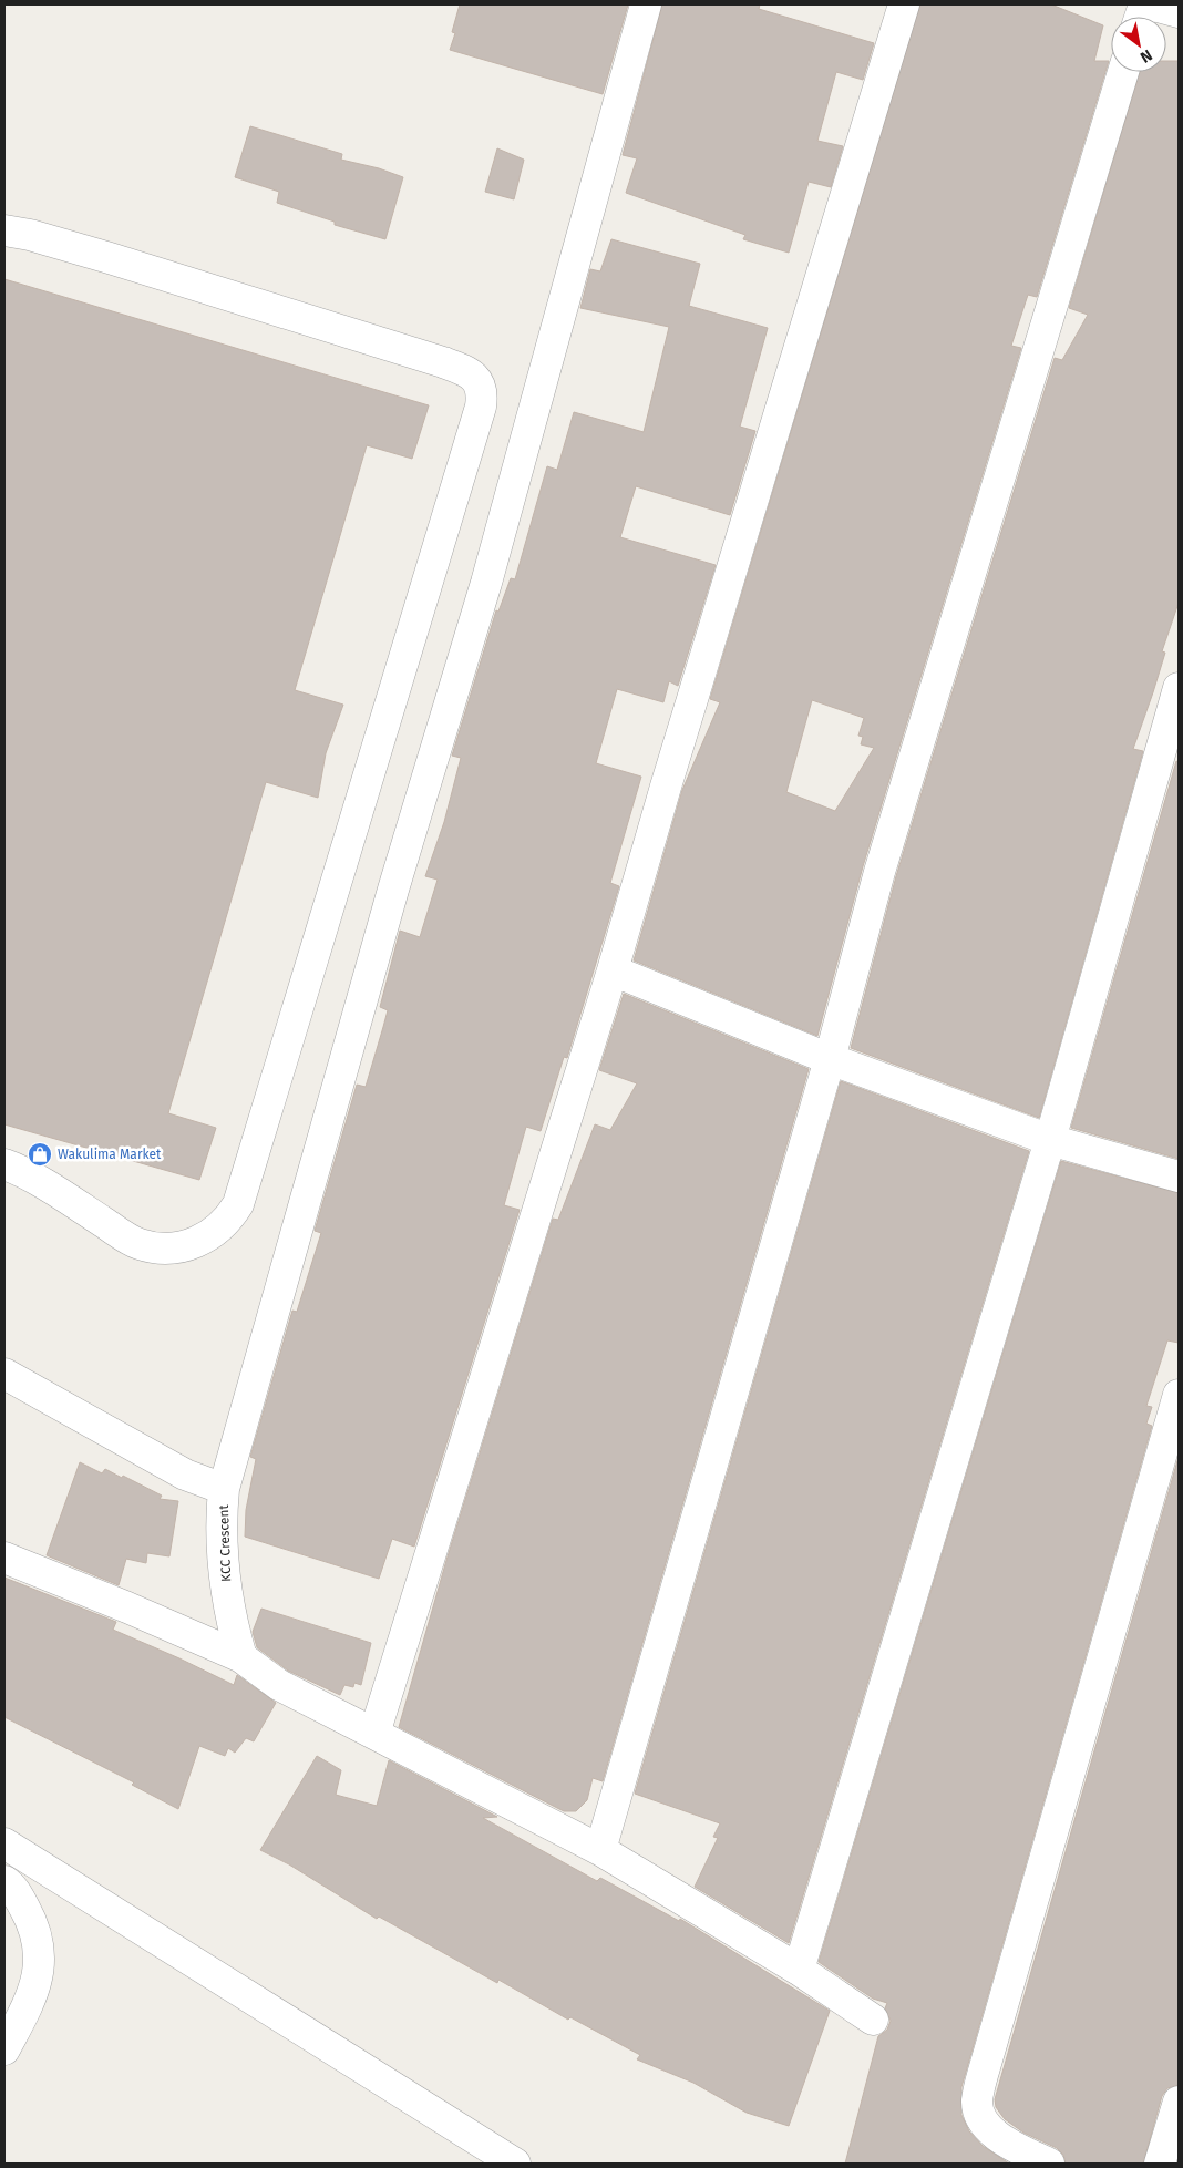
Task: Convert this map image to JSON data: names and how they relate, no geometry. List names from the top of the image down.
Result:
{
  "streets": {
    "street": ["KCC Crescent"]
  },
  "places": {
    "shop": ["Wakulima Market"]
  },
  "north": "bottom right"
}
